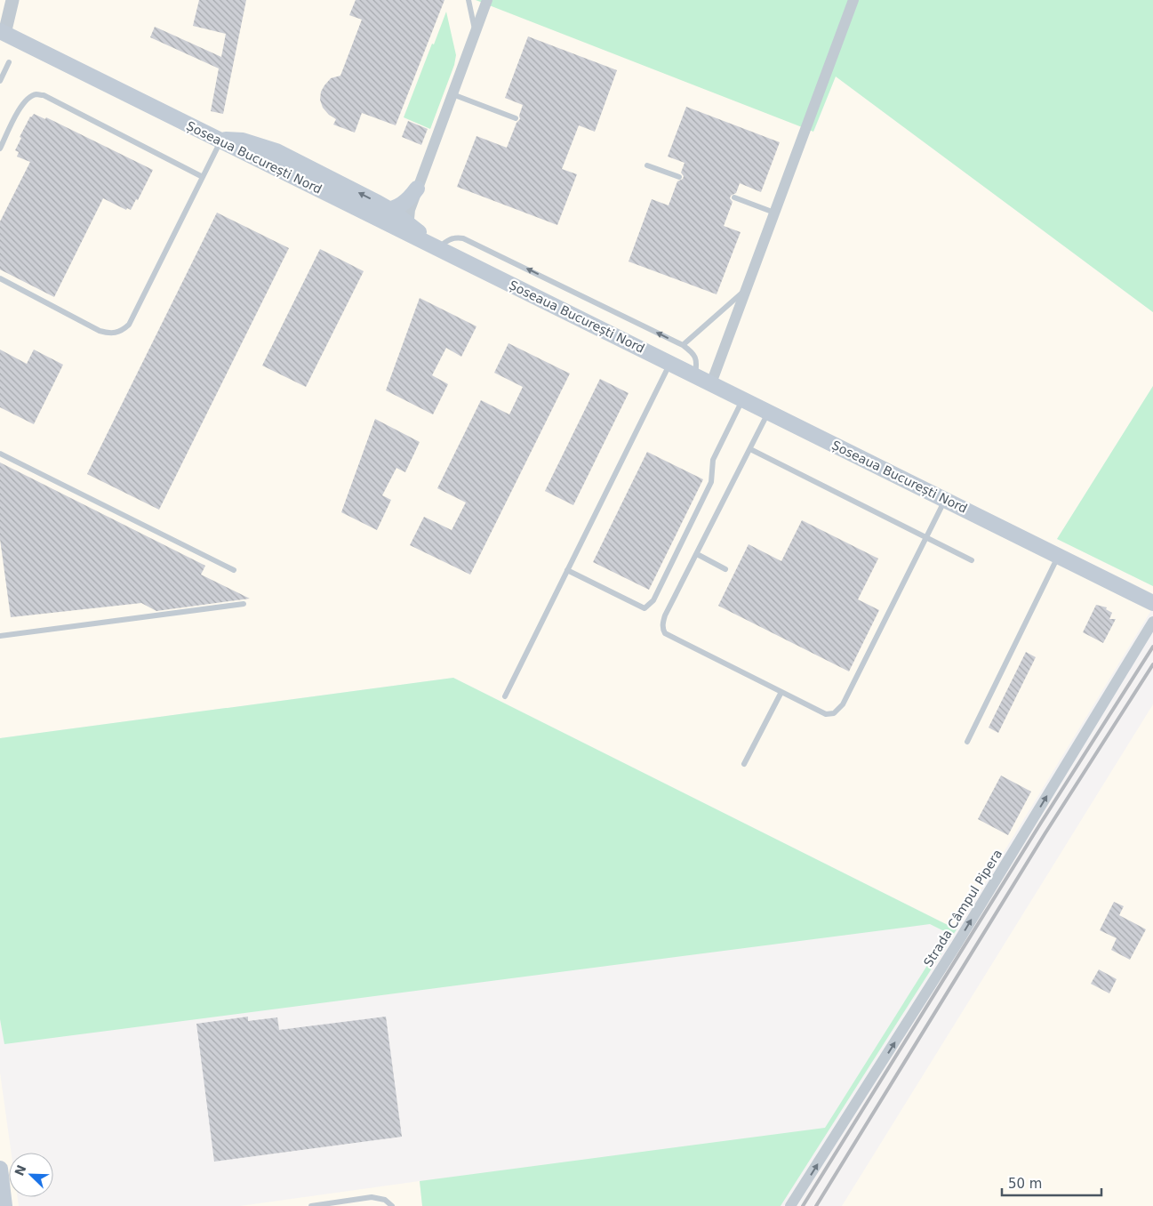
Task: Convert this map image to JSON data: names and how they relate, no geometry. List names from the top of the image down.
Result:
{
  "streets": {
    "main road": ["Șoseaua București Nord"],
    "street": ["Strada Câmpul Pipera"]
  },
  "one_way": ["Strada Câmpul Pipera"],
  "scale_bar": "50 m",
  "north": "top left"
}
